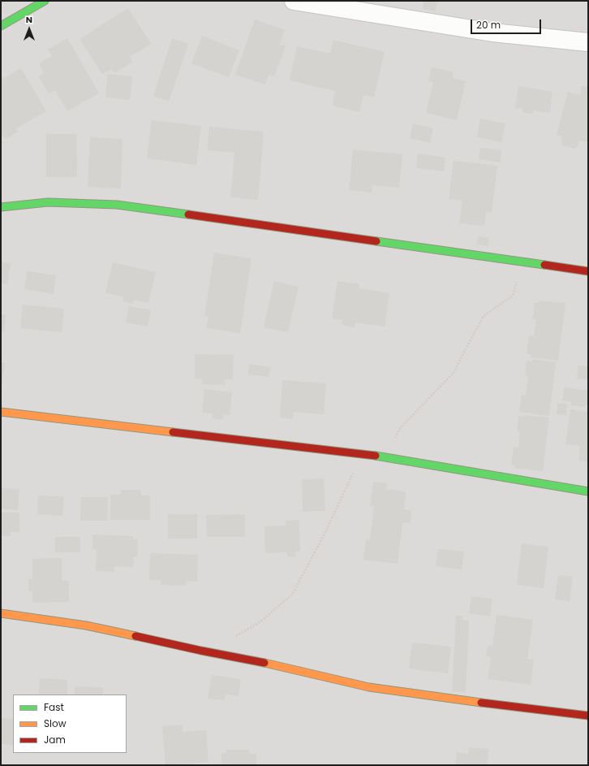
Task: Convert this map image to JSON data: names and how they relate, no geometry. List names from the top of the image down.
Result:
{
  "legend": ["Fast", "Slow", "Jam"],
  "scale_bar": "20 m",
  "north": "top"
}
